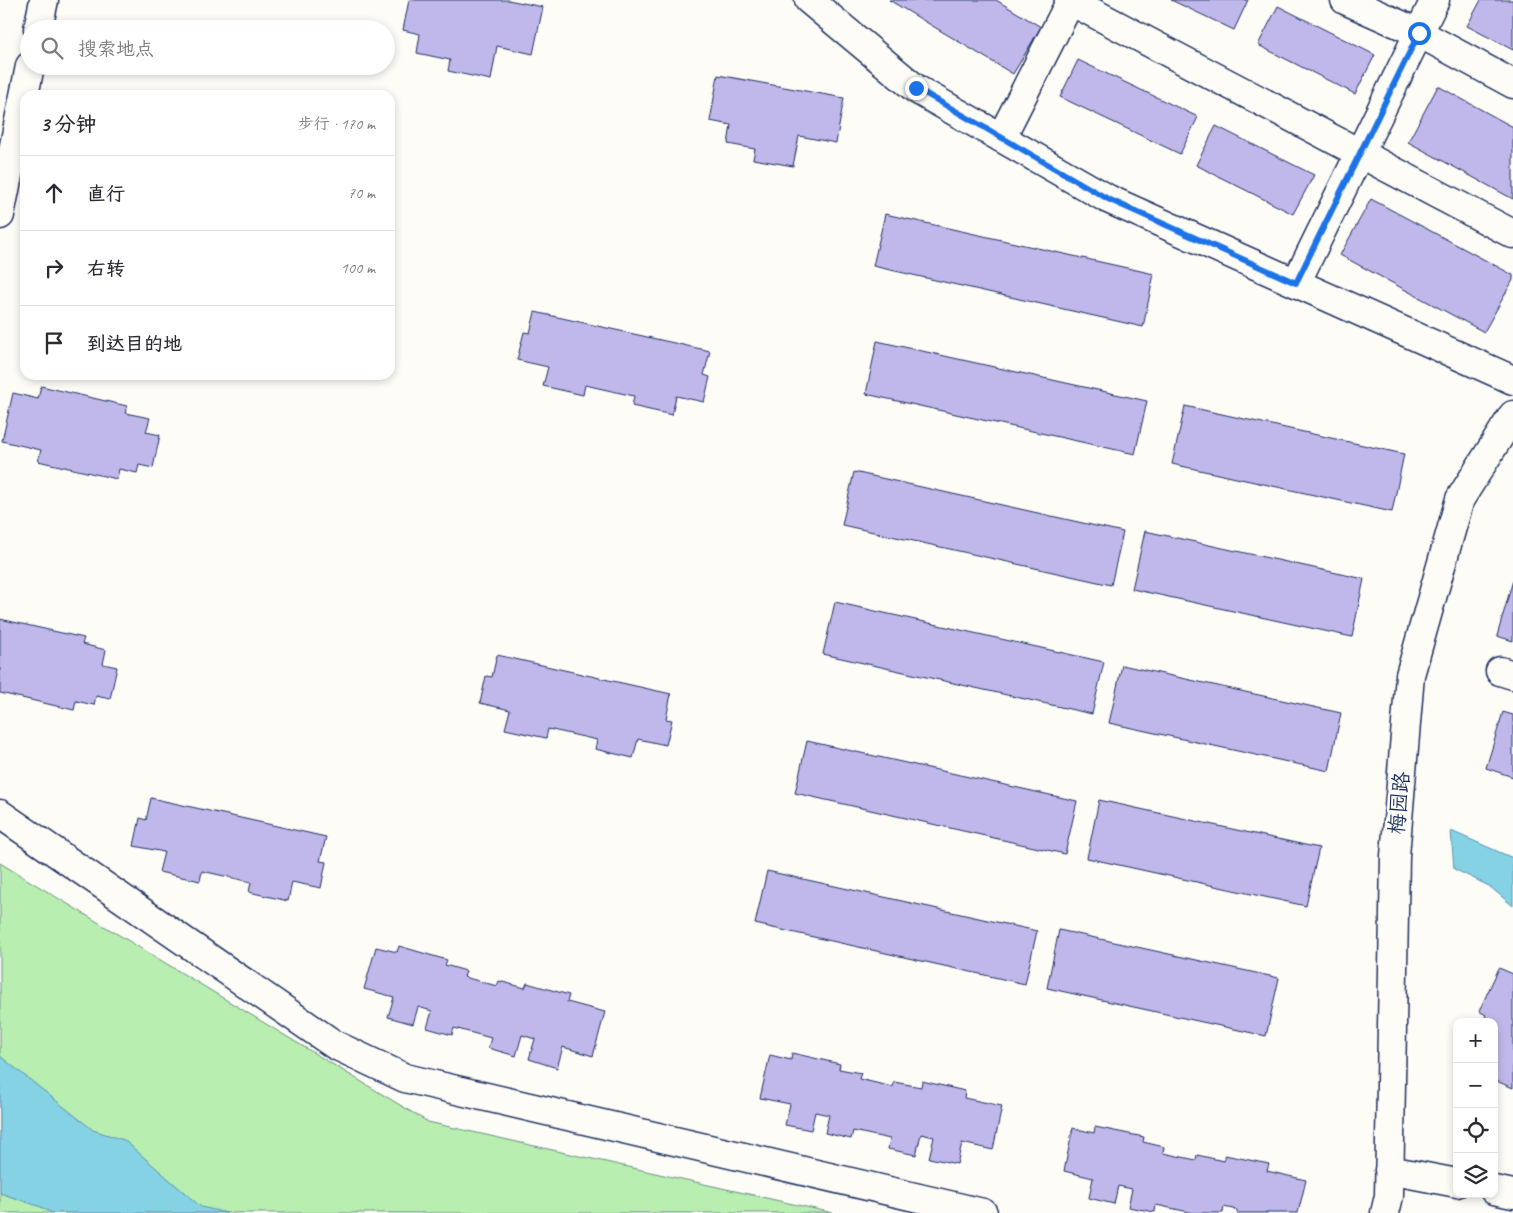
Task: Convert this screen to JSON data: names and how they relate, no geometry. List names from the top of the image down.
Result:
{
  "streets": {
    "street": ["梅园路"]
  },
  "page": {
    "search": "搜索地点",
    "heading": ["3 分钟", "步行 · 170 m"],
    "list": [
      ["直行", "70 m"],
      ["右转", "100 m"],
      "到达目的地"
    ],
    "map_buttons": ["+", "−"]
  }
}
